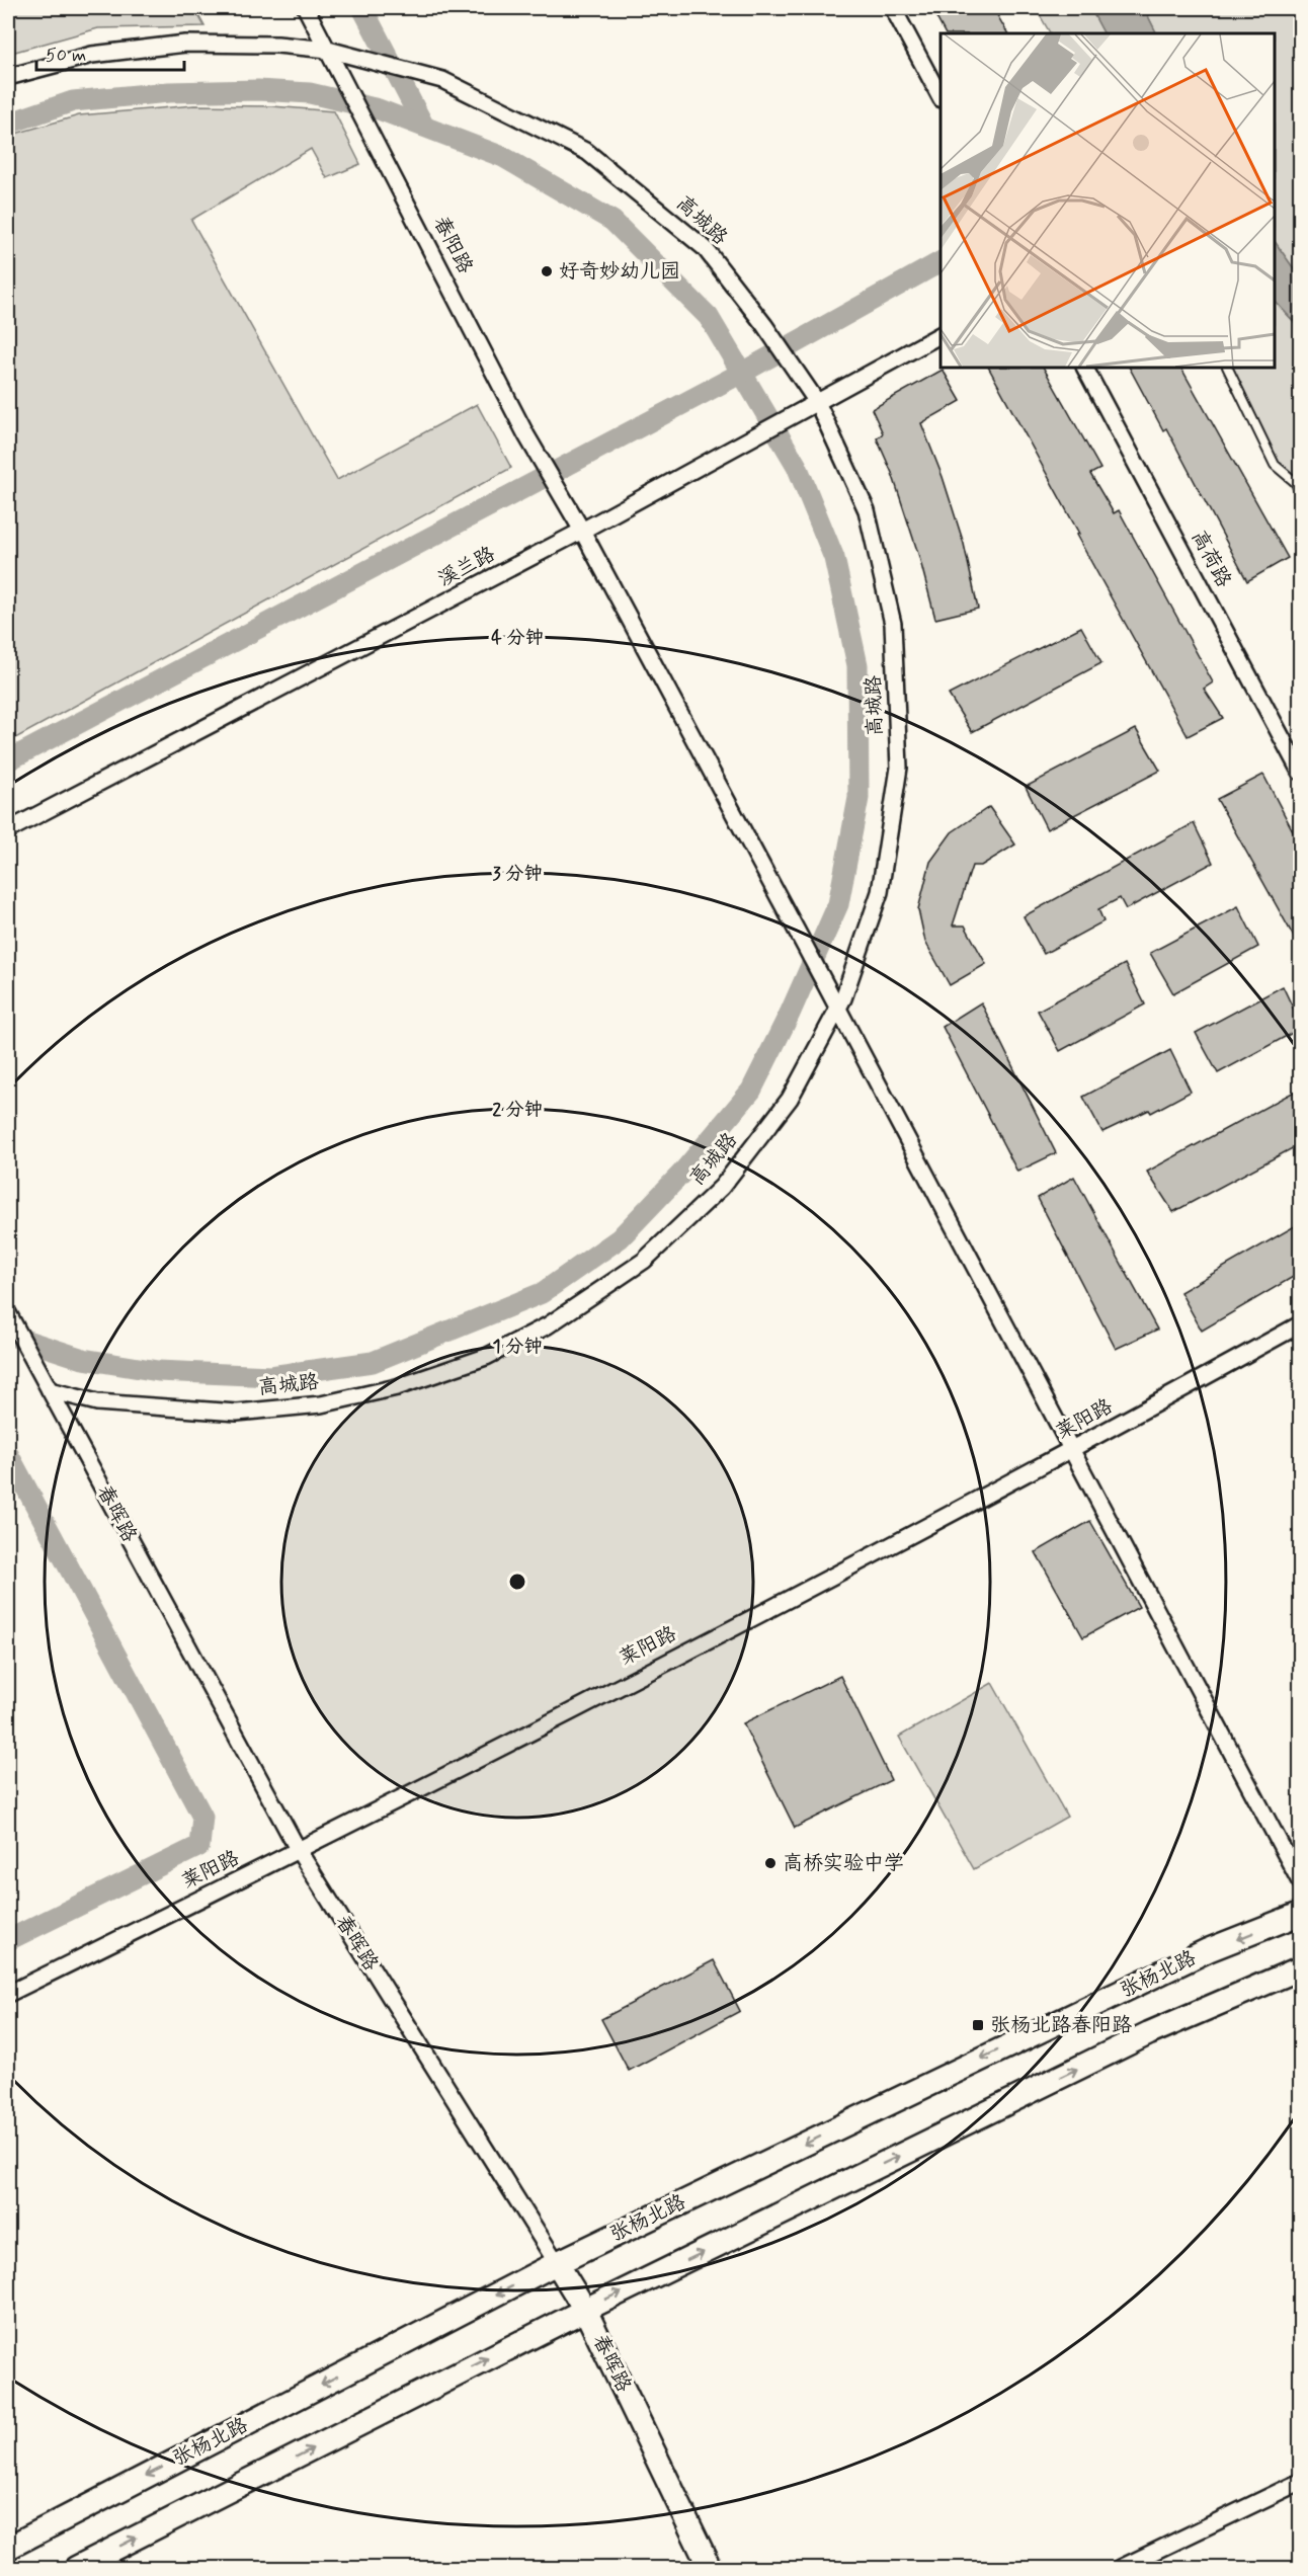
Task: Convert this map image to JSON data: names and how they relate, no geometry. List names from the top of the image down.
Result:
{
  "streets": {
    "main road": ["春晖路", "张杨北路"],
    "street": [
      "高城路",
      "春阳路",
      "高荷路",
      "溪兰路",
      "莱阳路"
    ]
  },
  "crossings": [
    ["高城路", "春阳路"],
    ["高城路", "溪兰路"],
    ["高城路", "春晖路"],
    ["春阳路", "溪兰路"],
    ["春阳路", "莱阳路"],
    ["莱阳路", "春晖路"],
    ["春晖路", "张杨北路"]
  ],
  "places": {
    "other": ["好奇妙幼儿园", "高桥实验中学"],
    "transit": ["张杨北路春阳路"]
  },
  "scale_bar": "50 m",
  "rings": [
    "4 分钟",
    "3 分钟",
    "2 分钟",
    "1 分钟"
  ]
}
